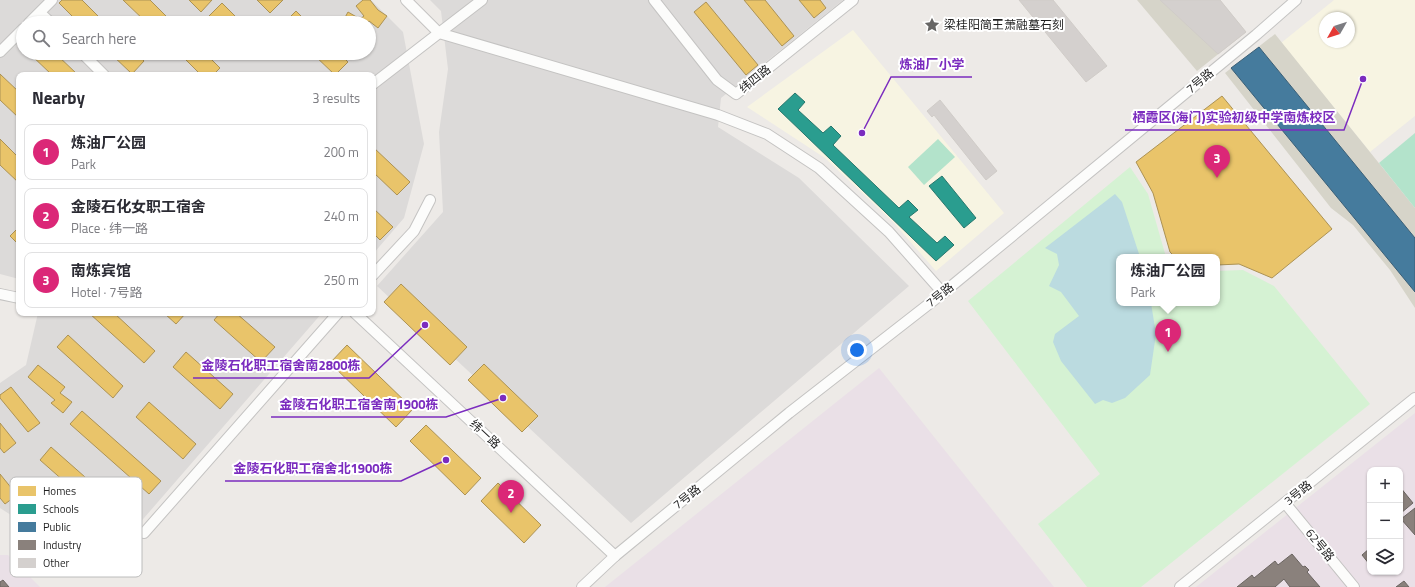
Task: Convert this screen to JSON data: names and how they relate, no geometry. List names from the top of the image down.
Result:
{
  "streets": {
    "street": [
      "纬四路",
      "7号路",
      "纬一路",
      "3号路",
      "62号路"
    ]
  },
  "crossings": [
    ["7号路", "纬一路"],
    ["3号路", "62号路"]
  ],
  "places": {
    "place": ["梁桂阳简王萧融墓石刻"],
    "other": [
      "栖霞区(海门)实验初级中学南炼校区",
      "炼油厂小学",
      "金陵石化职工宿舍南2800栋",
      "金陵石化职工宿舍南1900栋",
      "金陵石化职工宿舍北1900栋"
    ]
  },
  "legend": [
    "Homes",
    "Schools",
    "Public",
    "Industry",
    "Other"
  ],
  "north": "bottom left",
  "page": {
    "search": "Search here",
    "heading": ["Nearby", "3 results"],
    "list": [
      {
        "mark": "1",
        "name": "炼油厂公园",
        "note": "Park",
        "value": "200 m"
      },
      {
        "mark": "2",
        "name": "金陵石化女职工宿舍",
        "note": "Place · 纬一路",
        "value": "240 m"
      },
      {
        "mark": "3",
        "name": "南炼宾馆",
        "note": "Hotel · 7号路",
        "value": "250 m"
      }
    ],
    "pins": ["3", "1", "2"],
    "popup": ["炼油厂公园", "Park"],
    "map_buttons": ["+", "−"]
  }
}
